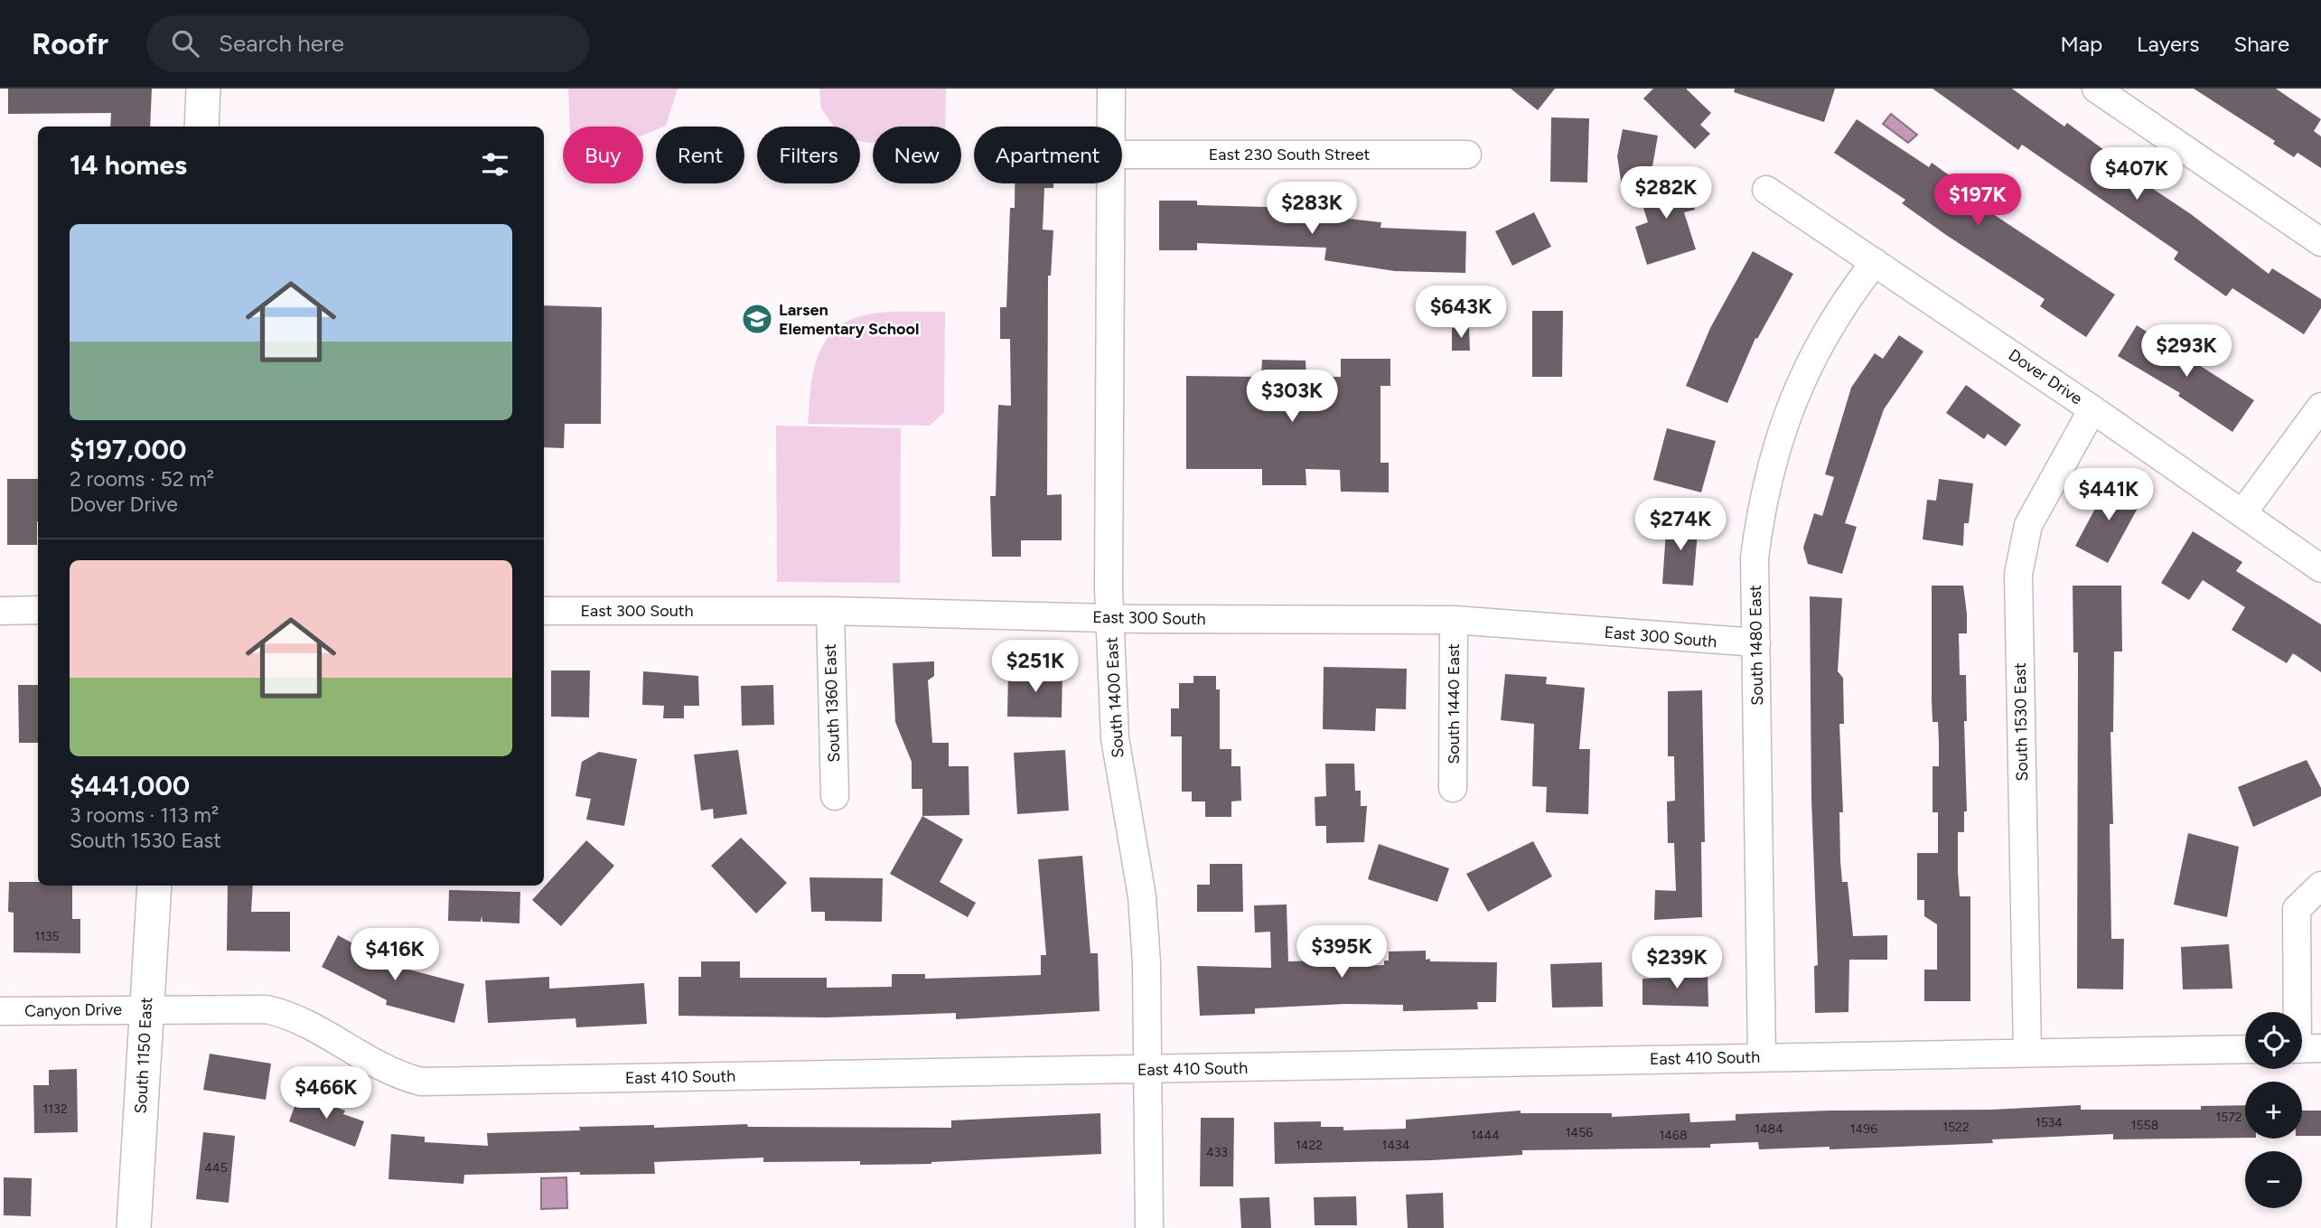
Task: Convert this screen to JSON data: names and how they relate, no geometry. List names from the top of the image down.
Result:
{
  "streets": {
    "street": [
      "East 230 South Street",
      "Dover Drive",
      "East 300 South",
      "South 1480 East",
      "South 1400 East",
      "South 1360 East",
      "South 1440 East",
      "South 1530 East",
      "Canyon Drive",
      "South 1150 East",
      "East 410 South"
    ]
  },
  "crossings": [
    ["Dover Drive", "South 1480 East"],
    ["Dover Drive", "South 1530 East"],
    ["East 300 South", "South 1480 East"],
    ["East 300 South", "South 1400 East"],
    ["East 300 South", "South 1360 East"],
    ["East 300 South", "South 1440 East"],
    ["South 1480 East", "East 410 South"],
    ["South 1400 East", "East 410 South"],
    ["South 1530 East", "East 410 South"],
    ["Canyon Drive", "South 1150 East"],
    ["Canyon Drive", "East 410 South"],
    ["South 1150 East", "East 410 South"]
  ],
  "places": {
    "school or university": ["Larsen Elementary School"]
  },
  "house_numbers": [
    "1135",
    "1132",
    "1572",
    "1534",
    "1558",
    "1522",
    "1484",
    "1496",
    "1456",
    "1444",
    "1468",
    "1422",
    "1434",
    "433",
    "445"
  ],
  "page": {
    "header": "Roofr",
    "search": "Search here",
    "nav": ["Map", "Layers", "Share"],
    "chip": [
      "Buy",
      "Rent",
      "Filters",
      "New",
      "Apartment"
    ],
    "heading": "14 homes",
    "price": [
      "$407K",
      "$282K",
      "$197K",
      "$283K",
      "$643K",
      "$293K",
      "$303K",
      "$441K",
      "$274K",
      "$251K",
      "$395K",
      "$416K",
      "$239K",
      "$466K"
    ],
    "list": [
      {
        "name": "$197,000",
        "note": "2 rooms · 52 m² · Dover Drive"
      },
      {
        "name": "$441,000",
        "note": "3 rooms · 113 m² · South 1530 East"
      }
    ],
    "map_buttons": ["+", "−"]
  }
}
